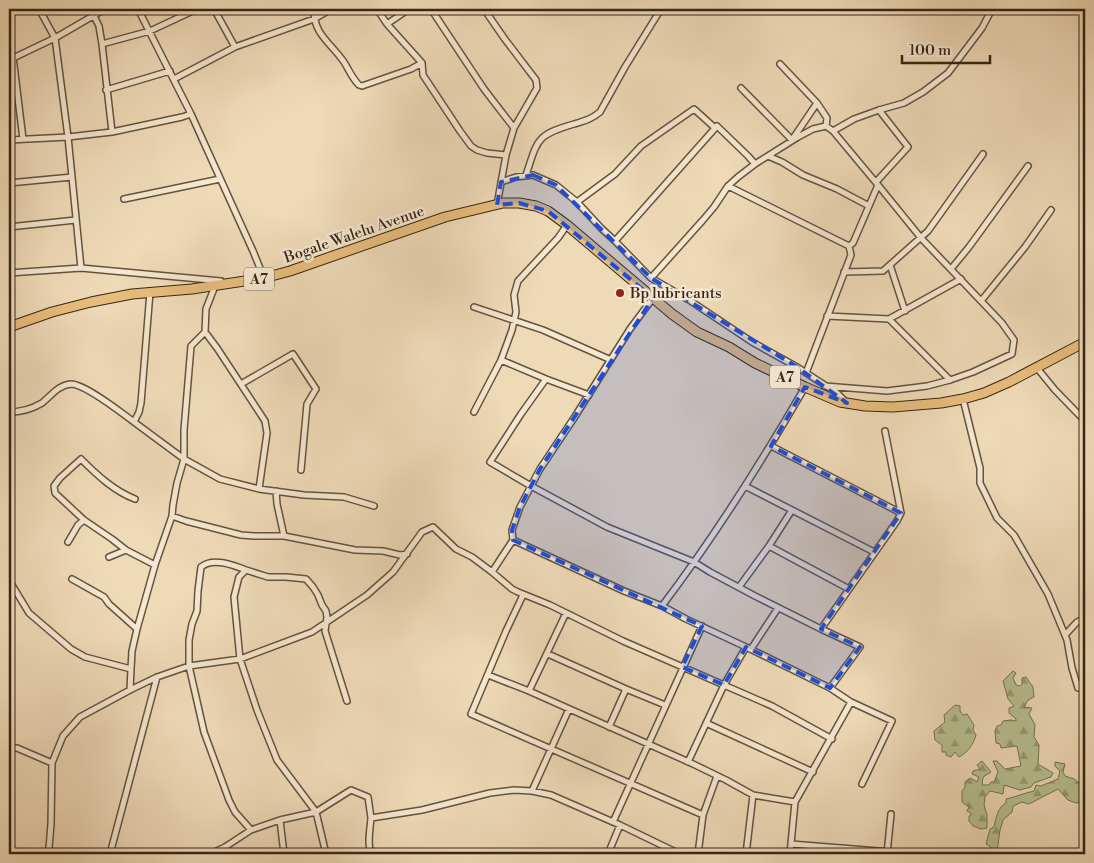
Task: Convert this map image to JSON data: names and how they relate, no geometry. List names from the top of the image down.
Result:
{
  "streets": {
    "highway": ["Bogale Walelu Avenue", "A7"]
  },
  "crossings": [
    ["Bogale Walelu Avenue", "A7"]
  ],
  "places": ["Bp lubricants"],
  "scale_bar": "100 m"
}
